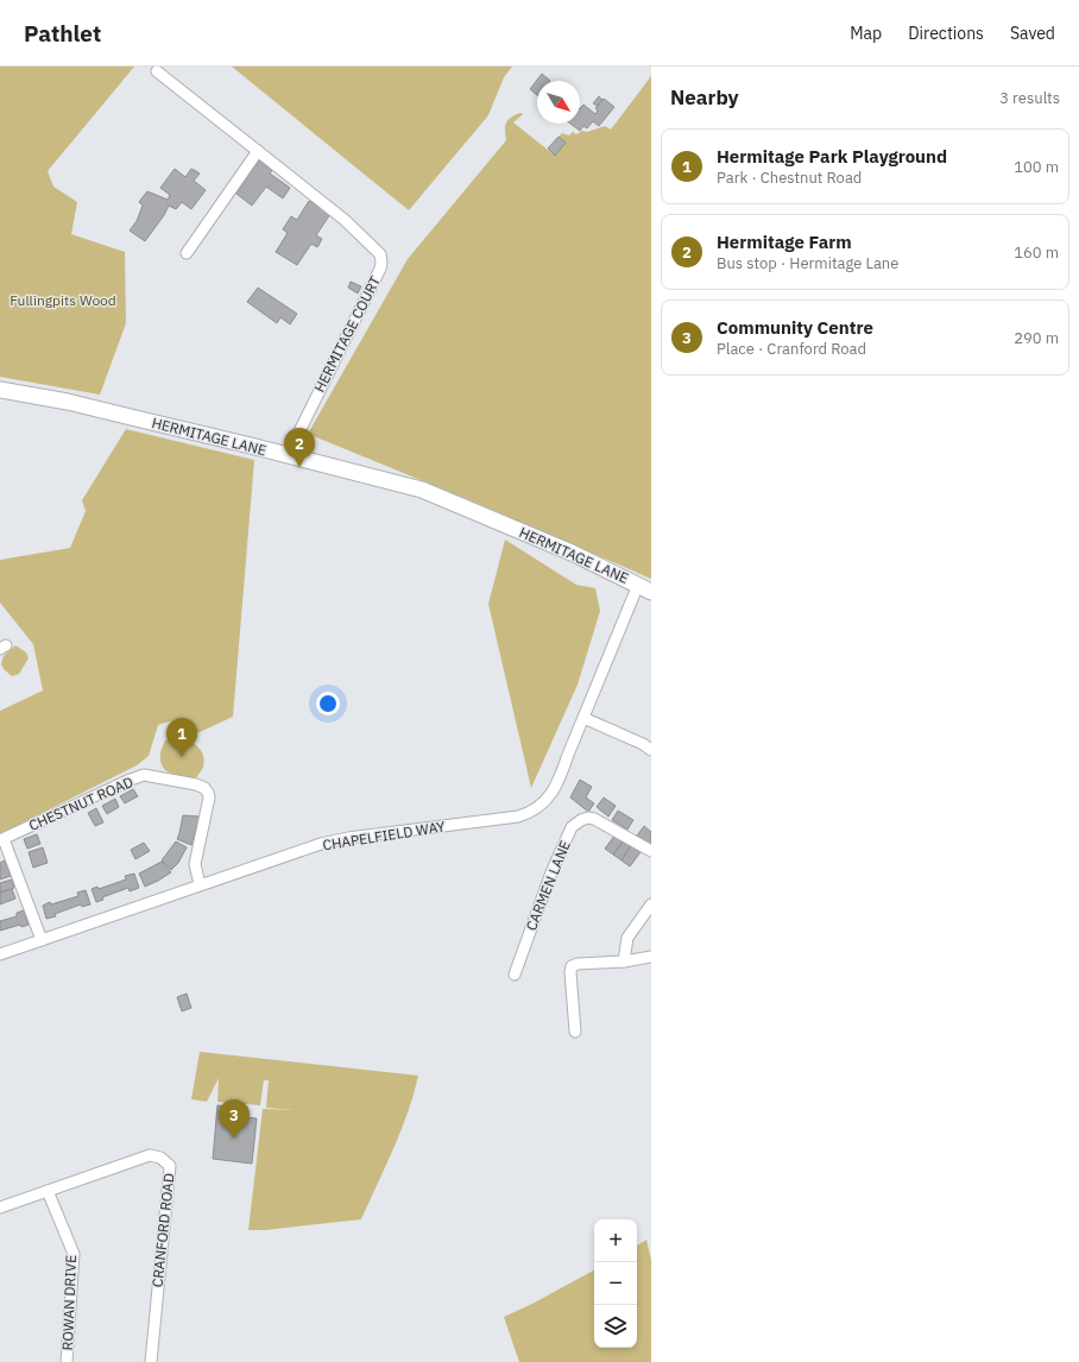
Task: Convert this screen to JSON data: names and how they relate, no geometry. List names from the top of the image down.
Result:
{
  "streets": {
    "main road": ["HERMITAGE LANE"],
    "street": [
      "HERMITAGE COURT",
      "CHESTNUT ROAD",
      "CHAPELFIELD WAY",
      "CARMEN LANE",
      "CRANFORD ROAD",
      "ROWAN DRIVE"
    ]
  },
  "crossings": [
    ["HERMITAGE COURT", "HERMITAGE LANE"],
    ["HERMITAGE LANE", "CHAPELFIELD WAY"],
    ["CHESTNUT ROAD", "CHAPELFIELD WAY"],
    ["CRANFORD ROAD", "ROWAN DRIVE"]
  ],
  "parks": ["Fullingpits Wood"],
  "north": "bottom right",
  "page": {
    "header": "Pathlet",
    "nav": ["Map", "Directions", "Saved"],
    "heading": ["Nearby", "3 results"],
    "list": [
      {
        "mark": "1",
        "name": "Hermitage Park Playground",
        "note": "Park · Chestnut Road",
        "value": "100 m"
      },
      {
        "mark": "2",
        "name": "Hermitage Farm",
        "note": "Bus stop · Hermitage Lane",
        "value": "160 m"
      },
      {
        "mark": "3",
        "name": "Community Centre",
        "note": "Place · Cranford Road",
        "value": "290 m"
      }
    ],
    "pins": ["2", "1", "3"],
    "map_buttons": ["+", "−"]
  }
}
